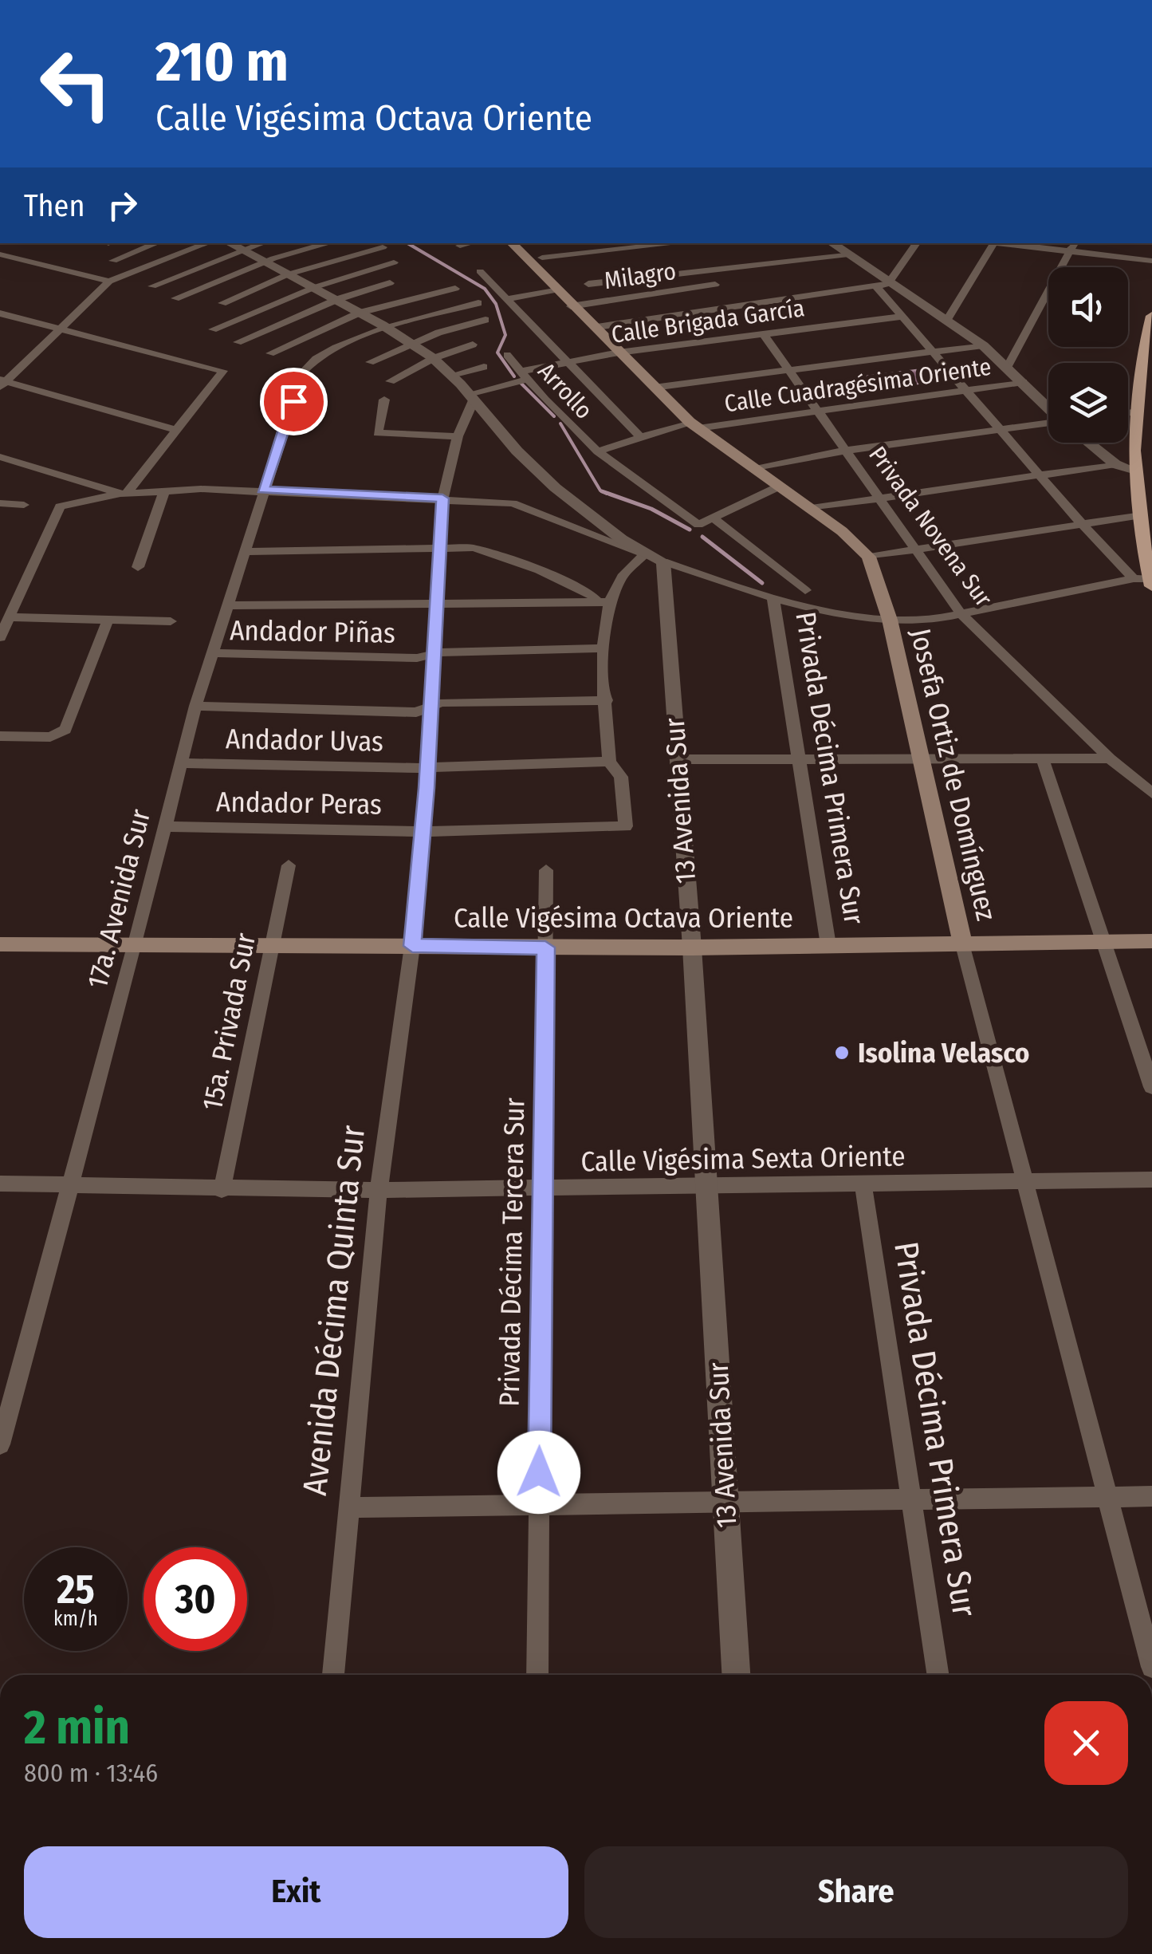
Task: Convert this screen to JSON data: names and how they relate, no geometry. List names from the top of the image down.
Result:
{
  "streets": {
    "main road": ["Josefa Ortiz de Domínguez", "Calle Vigésima Octava Oriente"],
    "street": [
      "Milagro",
      "Calle Brigada García",
      "Calle Cuadragésima Oriente",
      "Arrollo",
      "Privada Novena Sur",
      "Andador Piñas",
      "Andador Uvas",
      "Privada Décima Primera Sur",
      "13 Avenida Sur",
      "Andador Peras",
      "17a. Avenida Sur",
      "15a. Privada Sur",
      "Calle Vigésima Sexta Oriente",
      "Privada Décima Tercera Sur",
      "Avenida Décima Quinta Sur"
    ]
  },
  "crossings": [
    ["Calle Brigada García", "Arrollo"],
    ["Calle Brigada García", "Privada Novena Sur"],
    ["Calle Brigada García", "Avenida Décima Quinta Sur"],
    ["Calle Cuadragésima Oriente", "Arrollo"],
    ["Calle Cuadragésima Oriente", "Privada Novena Sur"],
    ["Andador Piñas", "17a. Avenida Sur"],
    ["Andador Piñas", "Avenida Décima Quinta Sur"],
    ["Andador Uvas", "Andador Peras"],
    ["Andador Uvas", "17a. Avenida Sur"],
    ["Andador Uvas", "Avenida Décima Quinta Sur"],
    ["Privada Décima Primera Sur", "Calle Vigésima Octava Oriente"],
    ["Privada Décima Primera Sur", "Calle Vigésima Sexta Oriente"],
    ["Josefa Ortiz de Domínguez", "Calle Vigésima Octava Oriente"],
    ["13 Avenida Sur", "Calle Vigésima Octava Oriente"],
    ["13 Avenida Sur", "Calle Vigésima Sexta Oriente"],
    ["Andador Peras", "17a. Avenida Sur"],
    ["Andador Peras", "Avenida Décima Quinta Sur"],
    ["17a. Avenida Sur", "Calle Vigésima Octava Oriente"],
    ["17a. Avenida Sur", "Calle Vigésima Sexta Oriente"],
    ["Calle Vigésima Octava Oriente", "15a. Privada Sur"],
    ["Calle Vigésima Octava Oriente", "Privada Décima Tercera Sur"],
    ["Calle Vigésima Octava Oriente", "Avenida Décima Quinta Sur"],
    ["15a. Privada Sur", "Calle Vigésima Sexta Oriente"],
    ["Calle Vigésima Sexta Oriente", "Privada Décima Tercera Sur"],
    ["Calle Vigésima Sexta Oriente", "Avenida Décima Quinta Sur"]
  ],
  "places": ["Isolina Velasco"],
  "page": {
    "turn": ["210 m", "Calle Vigésima Octava Oriente"],
    "then": "Then",
    "speed": "25 km/h",
    "limit": "30",
    "heading": ["2 min", "800 m · 13:46"],
    "buttons": ["Exit", "Share"]
  }
}
